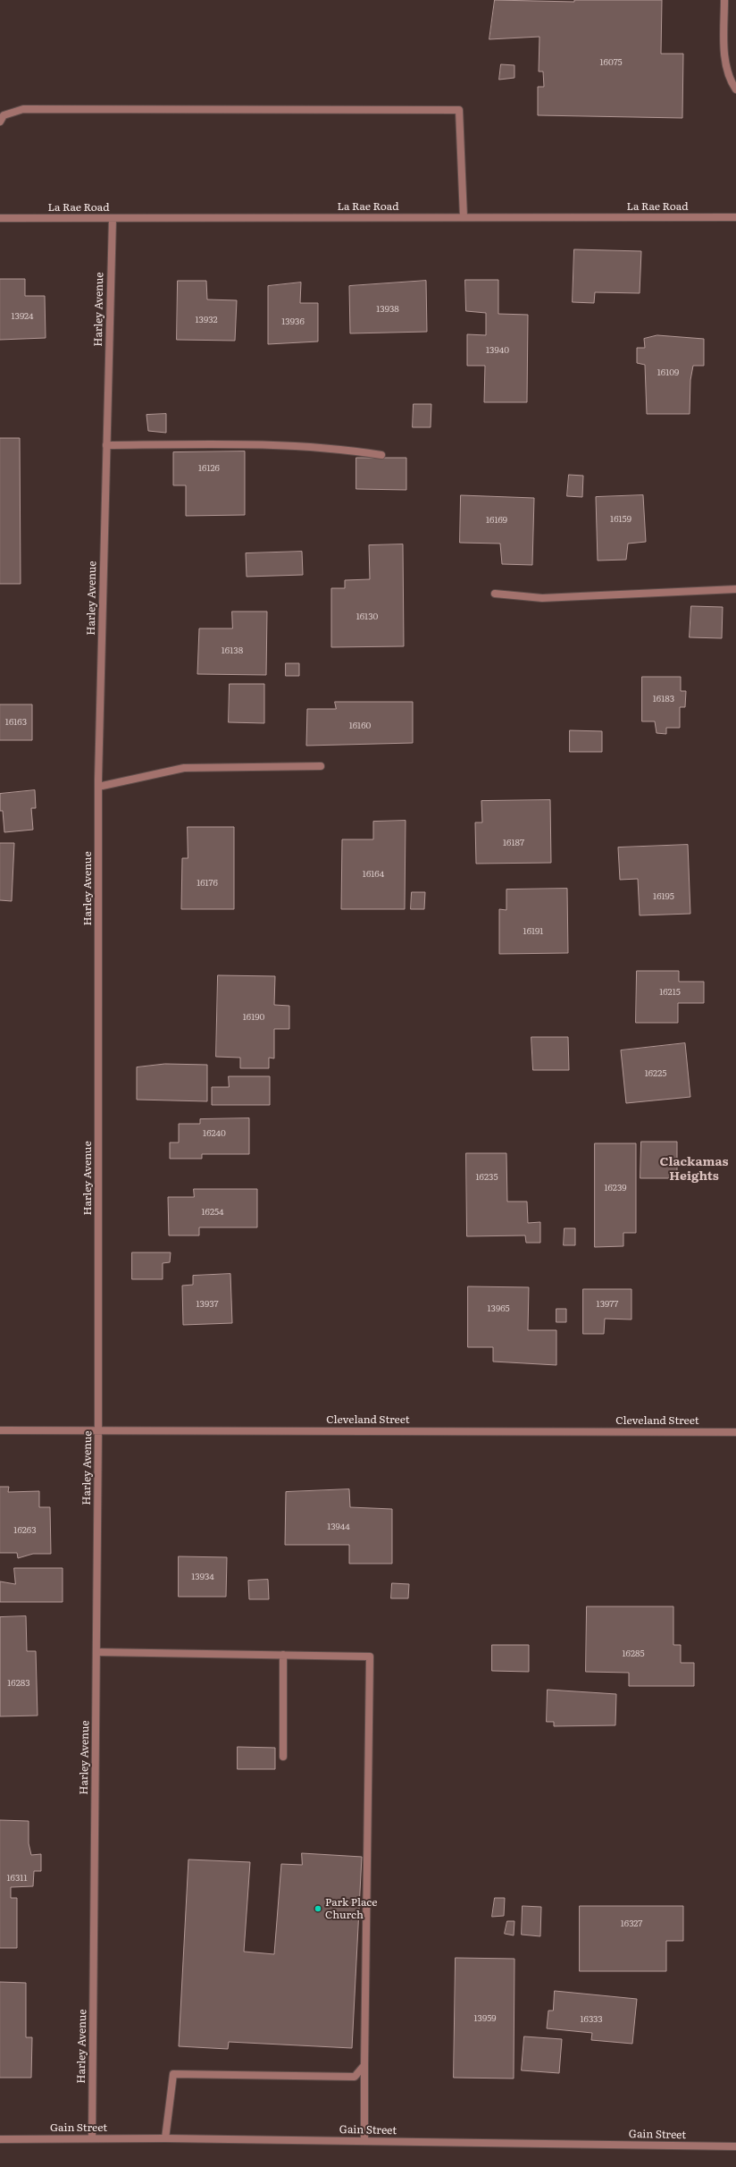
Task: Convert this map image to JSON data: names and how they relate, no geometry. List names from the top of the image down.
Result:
{
  "streets": {
    "street": [
      "La Rae Road",
      "Harley Avenue",
      "Cleveland Street",
      "Gain Street"
    ]
  },
  "crossings": [
    ["La Rae Road", "Harley Avenue"],
    ["Harley Avenue", "Cleveland Street"],
    ["Harley Avenue", "Gain Street"]
  ],
  "districts": ["Clackamas Heights"],
  "places": ["Park Place Church"],
  "house_numbers": [
    "16075",
    "13938",
    "13924",
    "13932",
    "13936",
    "13940",
    "16109",
    "16126",
    "16159",
    "16169",
    "16130",
    "16138",
    "16183",
    "16163",
    "16160",
    "16187",
    "16164",
    "16176",
    "16195",
    "16191",
    "16215",
    "16190",
    "16225",
    "16240",
    "16235",
    "16239",
    "16254",
    "13937",
    "13977",
    "13965",
    "13944",
    "16263",
    "13934",
    "16285",
    "16283",
    "16311",
    "16327",
    "13959",
    "16333"
  ]
}
